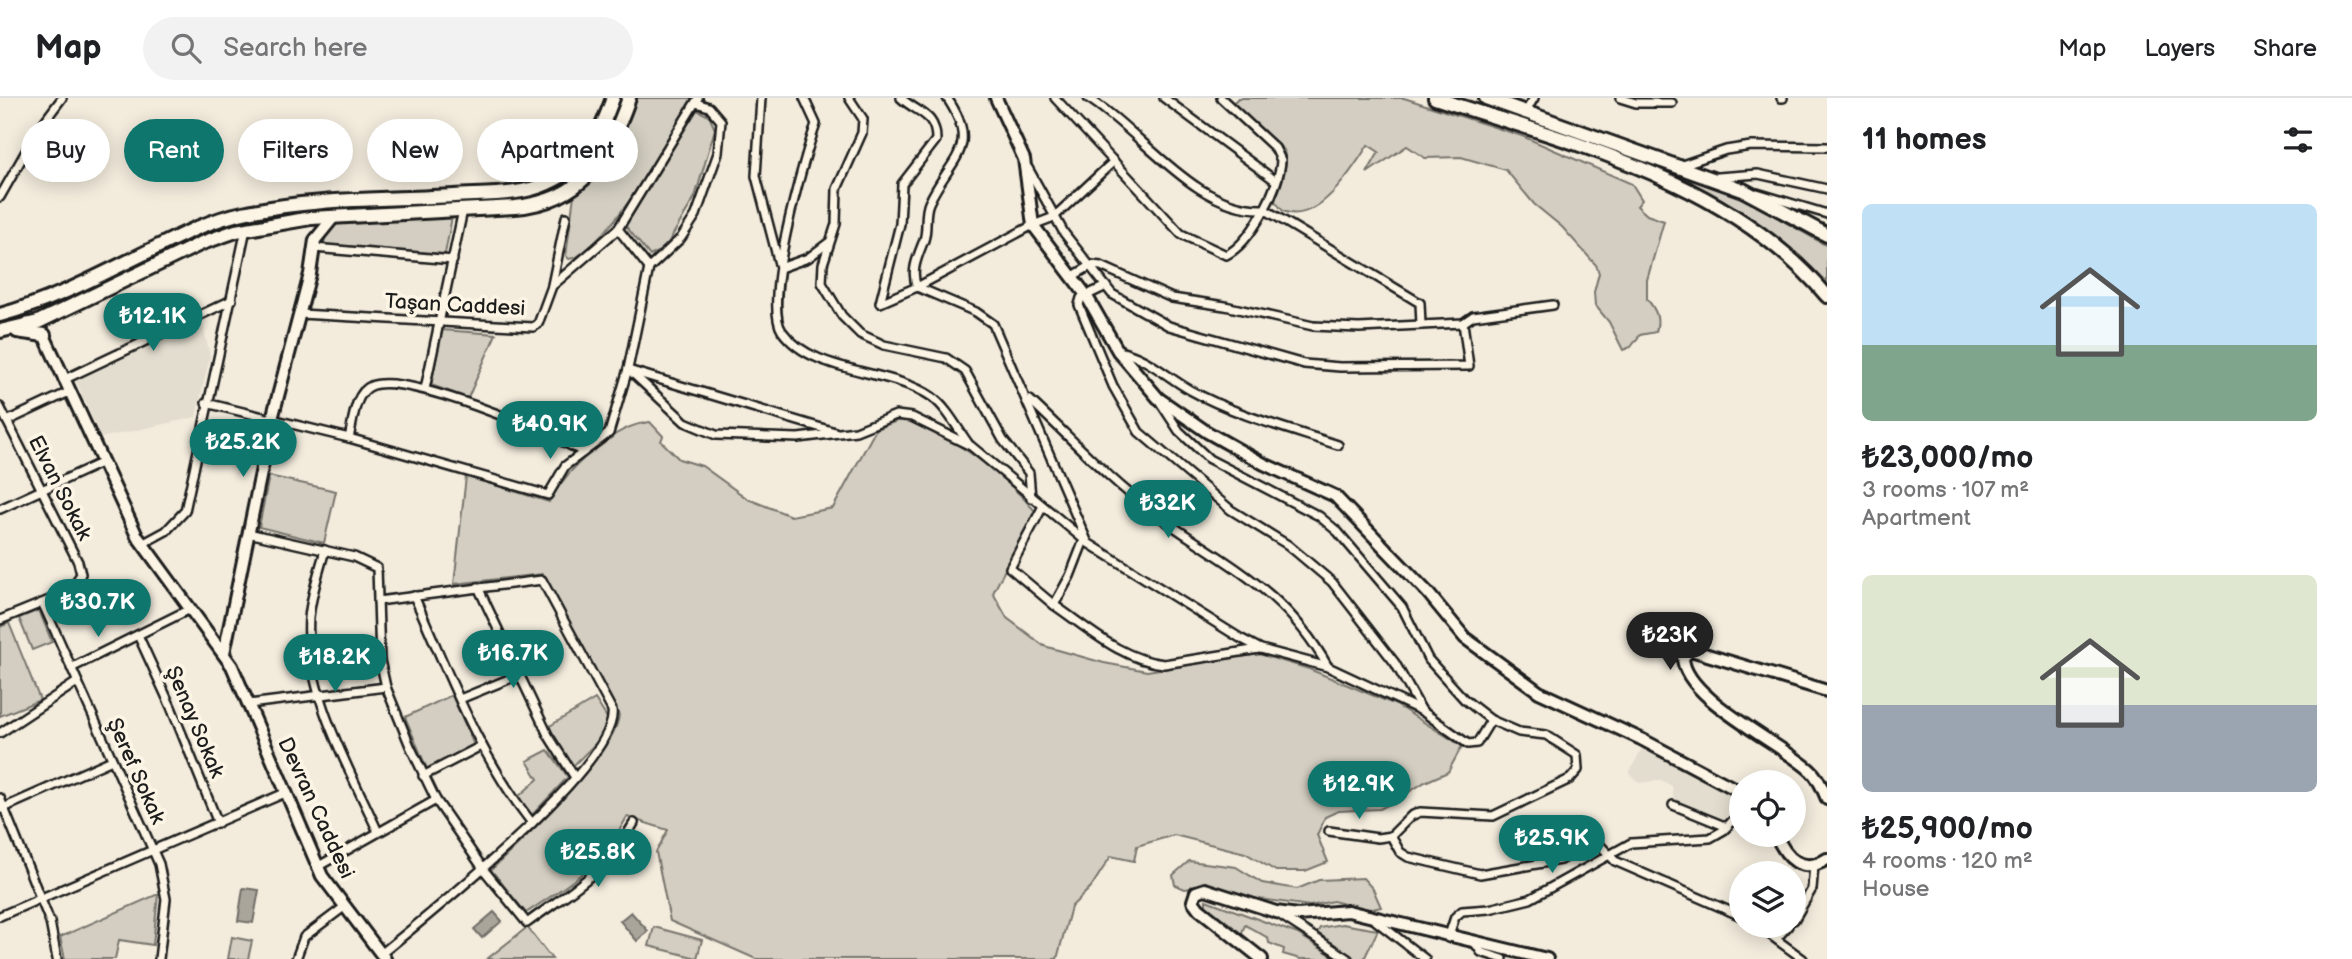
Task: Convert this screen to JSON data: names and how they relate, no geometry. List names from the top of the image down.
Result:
{
  "streets": {
    "main road": ["Devran Caddesi"],
    "street": [
      "Taşan Caddesi",
      "Elvan Sokak",
      "Şenay Sokak",
      "Şeref Sokak"
    ]
  },
  "crossings": [
    ["Elvan Sokak", "Şeref Sokak"]
  ],
  "page": {
    "header": "Map",
    "search": "Search here",
    "nav": ["Map", "Layers", "Share"],
    "heading": "11 homes",
    "chip": [
      "Buy",
      "Rent",
      "Filters",
      "New",
      "Apartment"
    ],
    "list": [
      {
        "name": "₺23,000/mo",
        "note": "3 rooms · 107 m² · Apartment"
      },
      {
        "name": "₺25,900/mo",
        "note": "4 rooms · 120 m² · House"
      }
    ],
    "price": [
      "₺12.1K",
      "₺40.9K",
      "₺25.2K",
      "₺32K",
      "₺30.7K",
      "₺23K",
      "₺16.7K",
      "₺18.2K",
      "₺12.9K",
      "₺25.9K",
      "₺25.8K"
    ]
  }
}
